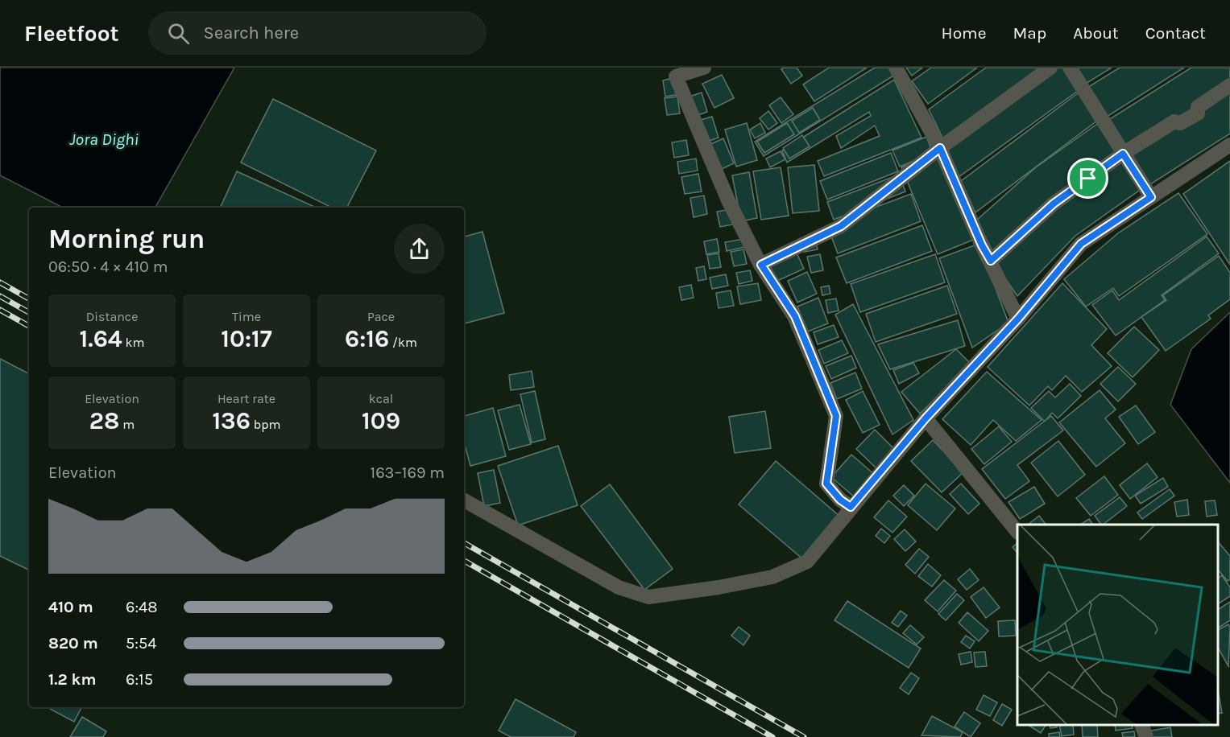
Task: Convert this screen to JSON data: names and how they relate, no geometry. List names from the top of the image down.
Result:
{
  "water": ["Jora Dighi"],
  "page": {
    "header": "Fleetfoot",
    "search": "Search here",
    "nav": [
      "Home",
      "Map",
      "About",
      "Contact"
    ],
    "heading": ["Morning run", "06:50 · 4 × 410 m"],
    "stats": [
      ["Distance", "1.64 km"],
      ["Time", "10:17"],
      ["Pace", "6:16 /km"],
      ["Elevation", "28 m"],
      ["Heart rate", "136 bpm"],
      ["kcal", "109"]
    ],
    "chart": ["Elevation", "163–169 m"],
    "list": [
      {
        "name": "410 m",
        "note": "6:48"
      },
      {
        "name": "820 m",
        "note": "5:54"
      },
      {
        "name": "1.2 km",
        "note": "6:15"
      }
    ]
  }
}
